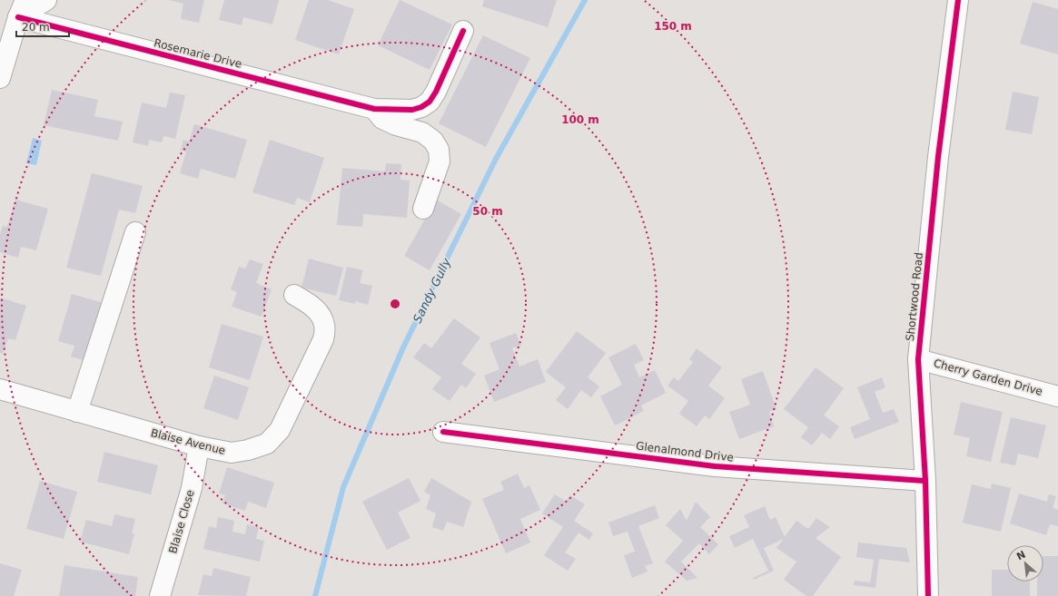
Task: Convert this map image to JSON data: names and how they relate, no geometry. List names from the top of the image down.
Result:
{
  "streets": {
    "street": [
      "Rosemarie Drive",
      "Shortwood Road",
      "Cherry Garden Drive",
      "Blaise Avenue",
      "Glenalmond Drive",
      "Blaise Close"
    ]
  },
  "crossings": [
    ["Shortwood Road", "Cherry Garden Drive"],
    ["Shortwood Road", "Glenalmond Drive"],
    ["Blaise Avenue", "Blaise Close"]
  ],
  "water": ["Sandy Gully"],
  "scale_bar": "20 m",
  "north": "top left",
  "rings": ["150 m", "100 m", "50 m"]
}
